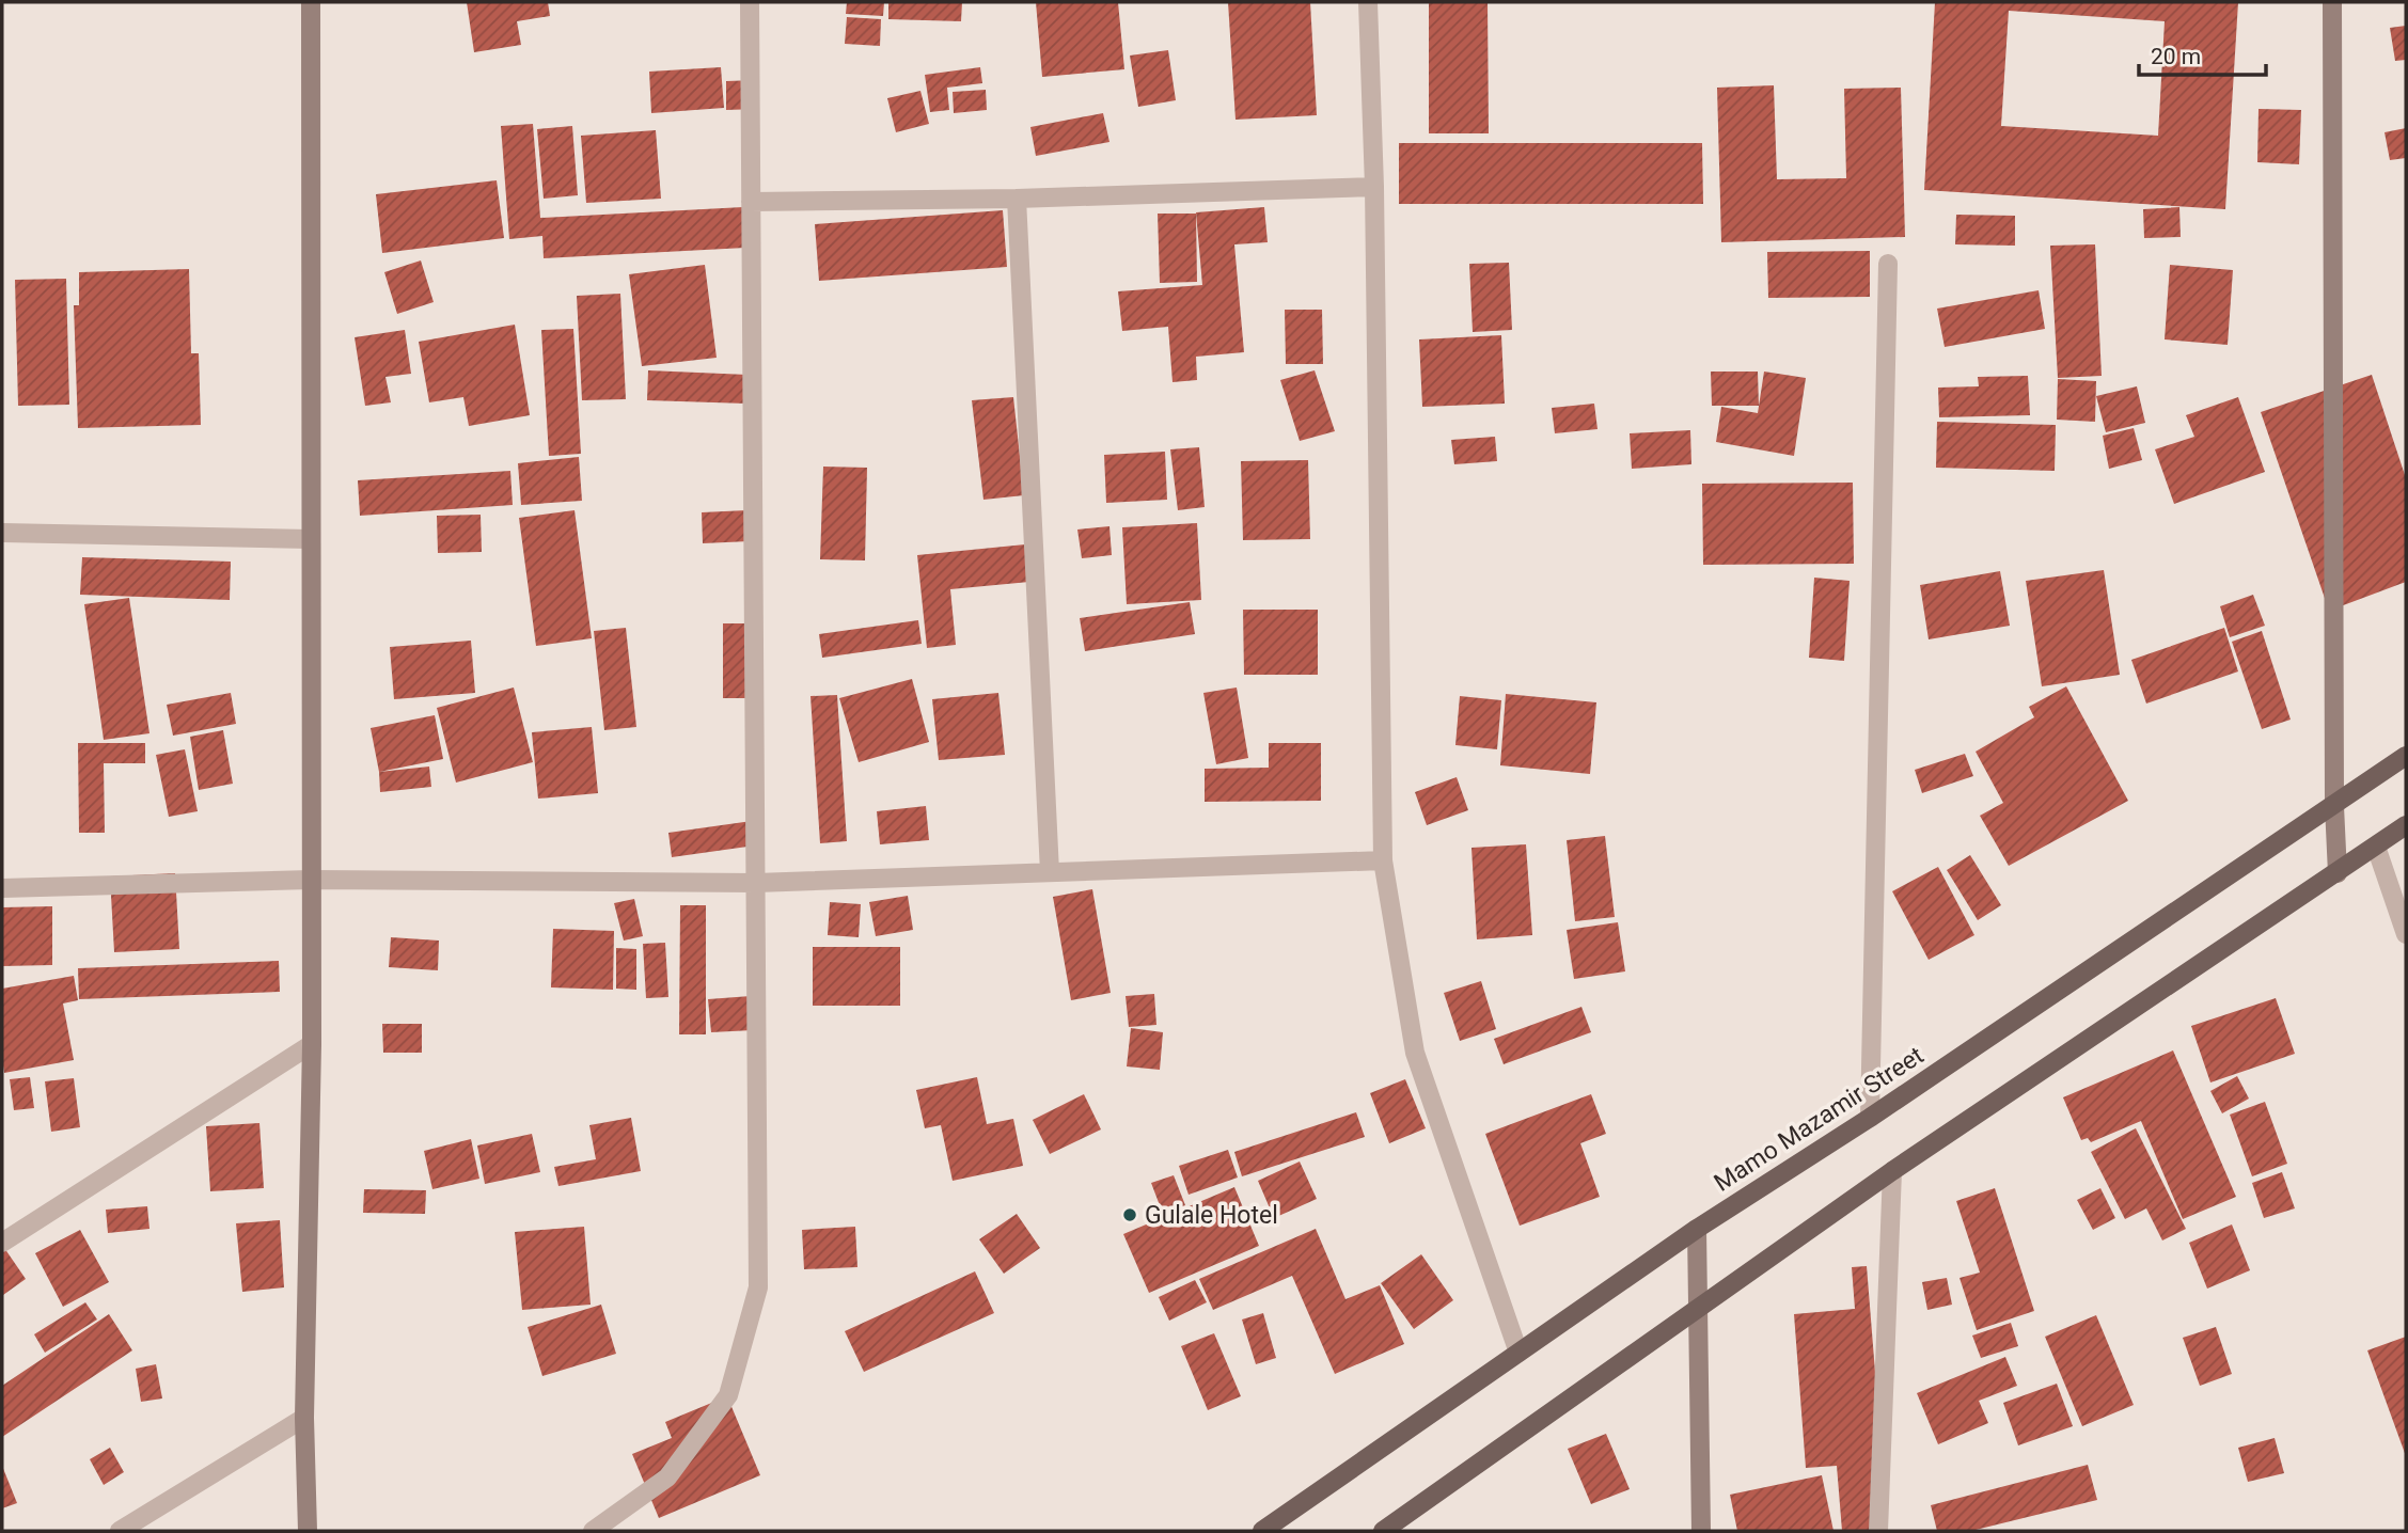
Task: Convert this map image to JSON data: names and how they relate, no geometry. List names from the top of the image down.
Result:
{
  "streets": {
    "main road": ["Mamo Mazamir Street"]
  },
  "places": ["Gulale Hotel"],
  "scale_bar": "20 m"
}
